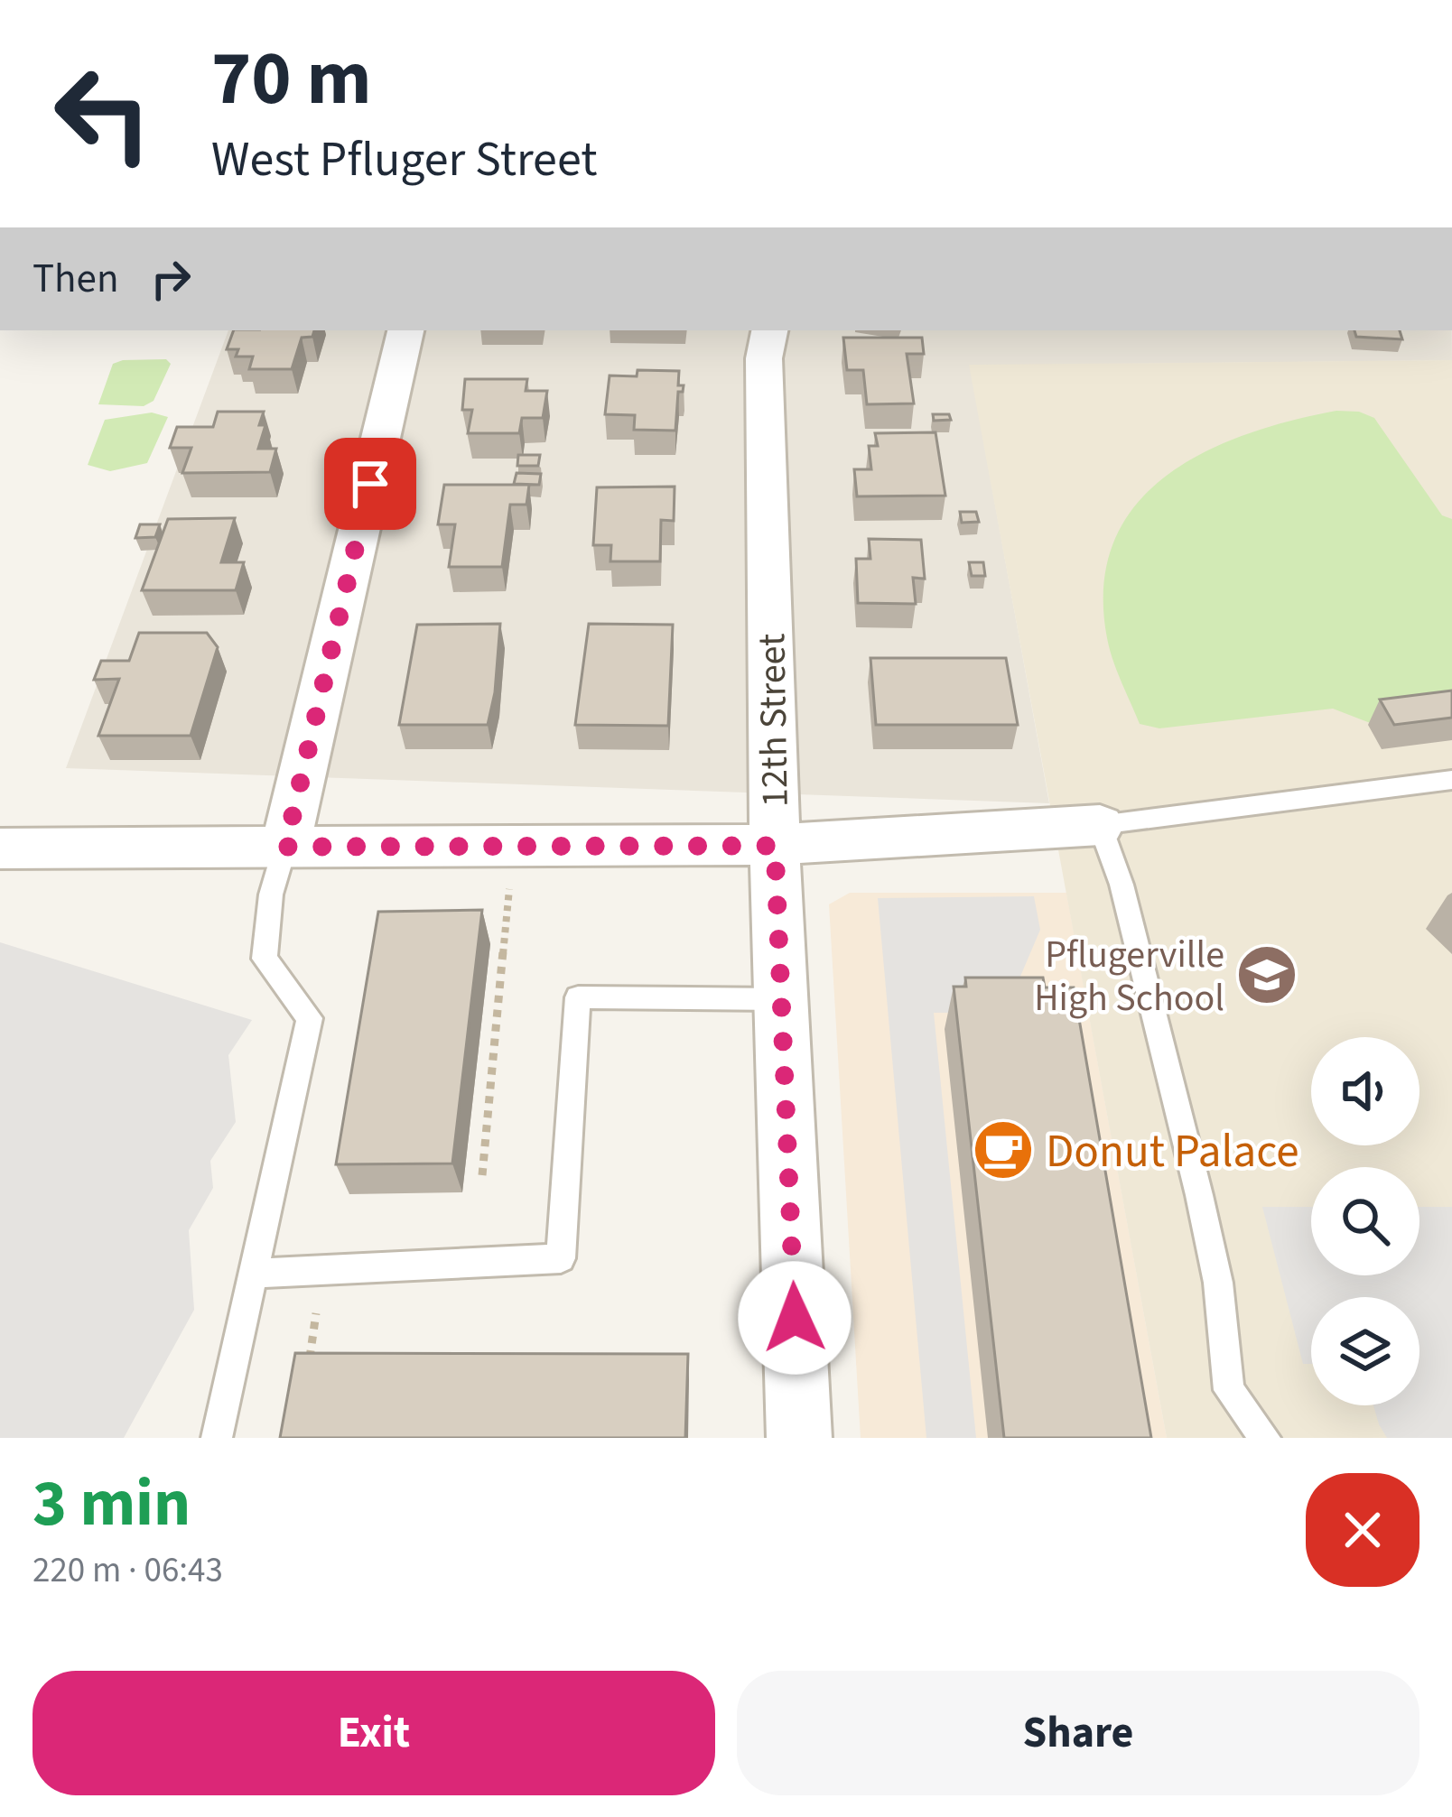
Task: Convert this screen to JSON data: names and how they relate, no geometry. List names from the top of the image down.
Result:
{
  "streets": {
    "street": ["12th Street"]
  },
  "places": {
    "school or university": ["Pflugerville High School"],
    "cafe": ["Donut Palace"]
  },
  "page": {
    "turn": ["70 m", "West Pfluger Street"],
    "then": "Then",
    "heading": ["3 min", "220 m · 06:43"],
    "buttons": ["Exit", "Share"]
  }
}
